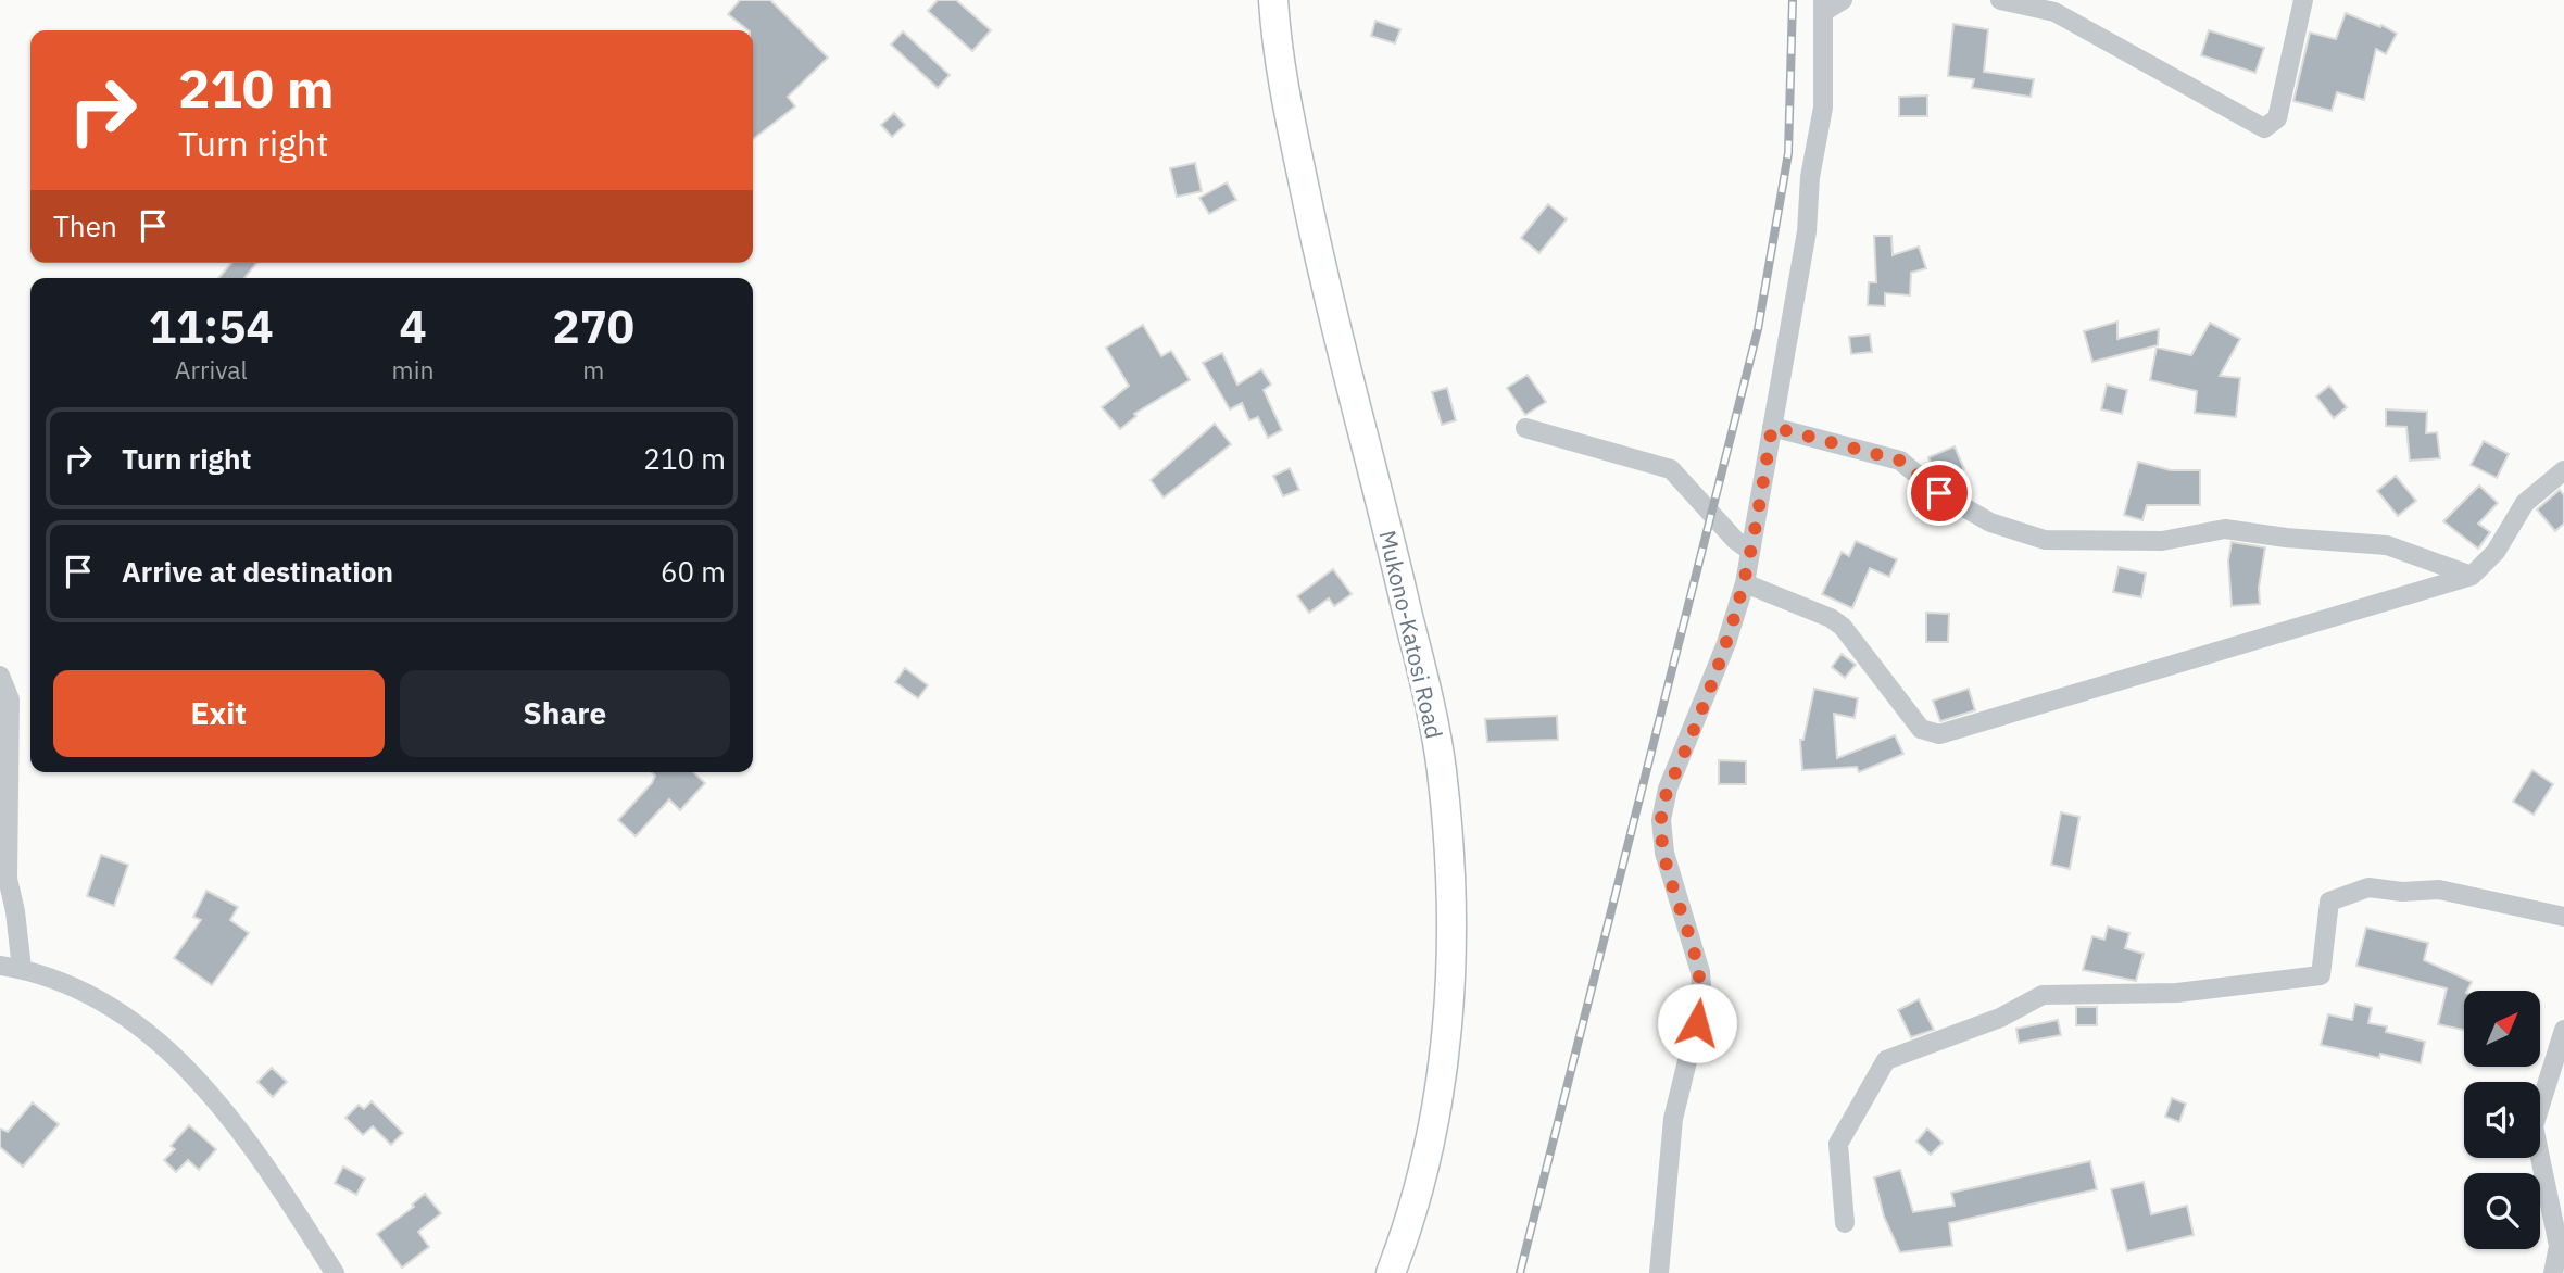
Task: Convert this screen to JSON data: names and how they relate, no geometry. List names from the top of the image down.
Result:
{
  "streets": {
    "main road": ["Mukono-Katosi Road"]
  },
  "north": "top right",
  "page": {
    "turn": ["210 m", "Turn right"],
    "then": "Then",
    "eta": [
      "11:54",
      "Arrival",
      "4",
      "min",
      "270",
      "m"
    ],
    "list": [
      {
        "name": "Turn right",
        "value": "210 m"
      },
      {
        "name": "Arrive at destination",
        "value": "60 m"
      }
    ],
    "buttons": ["Exit", "Share"]
  }
}
